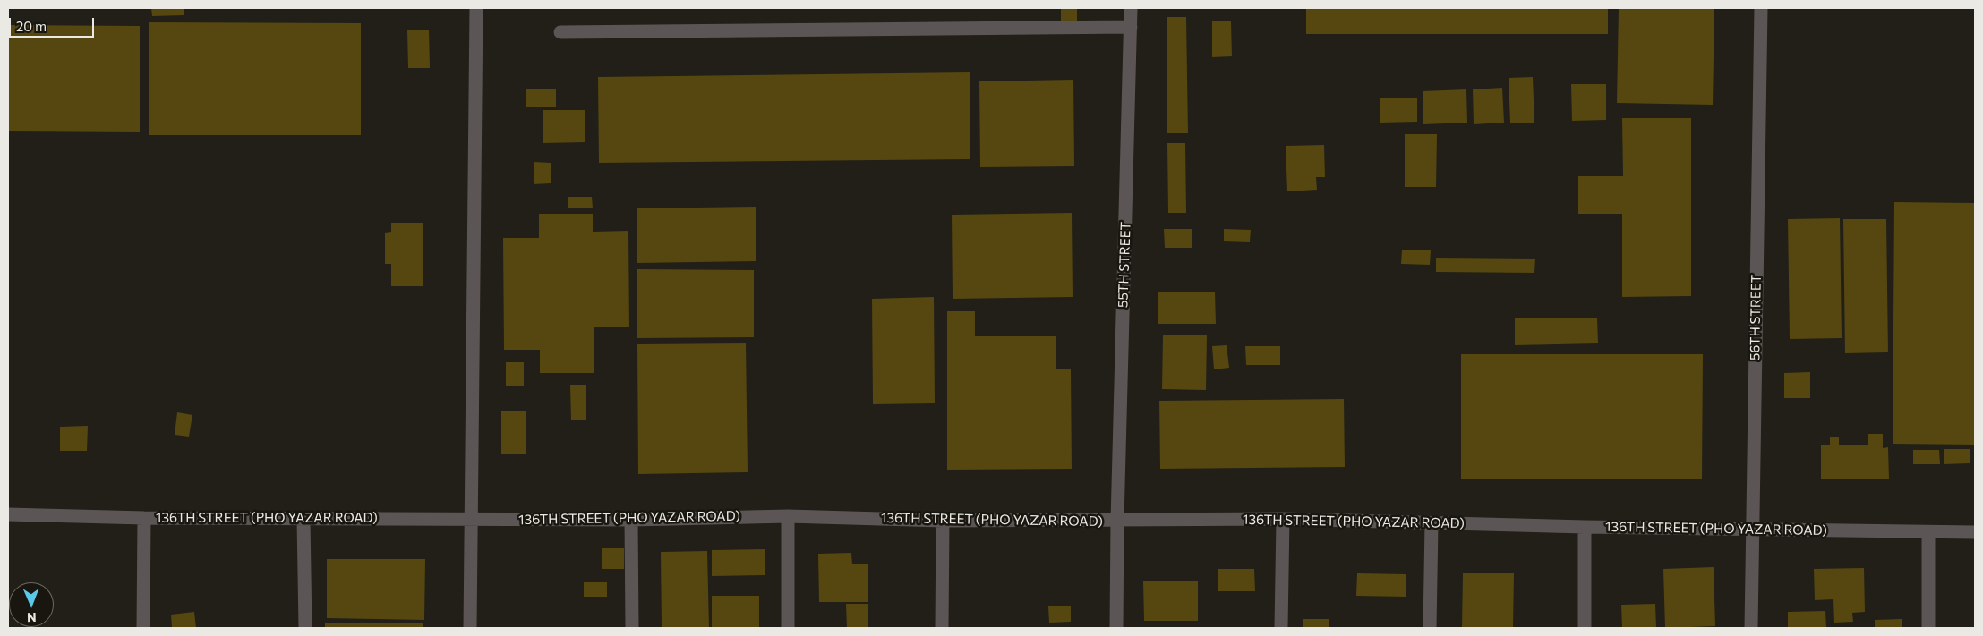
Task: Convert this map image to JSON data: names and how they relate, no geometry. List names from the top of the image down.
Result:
{
  "streets": {
    "street": ["55TH STREET", "56TH STREET", "136TH STREET (PHO YAZAR ROAD)"]
  },
  "crossings": [
    ["55TH STREET", "136TH STREET (PHO YAZAR ROAD)"],
    ["56TH STREET", "136TH STREET (PHO YAZAR ROAD)"]
  ],
  "scale_bar": "20 m",
  "north": "bottom"
}
